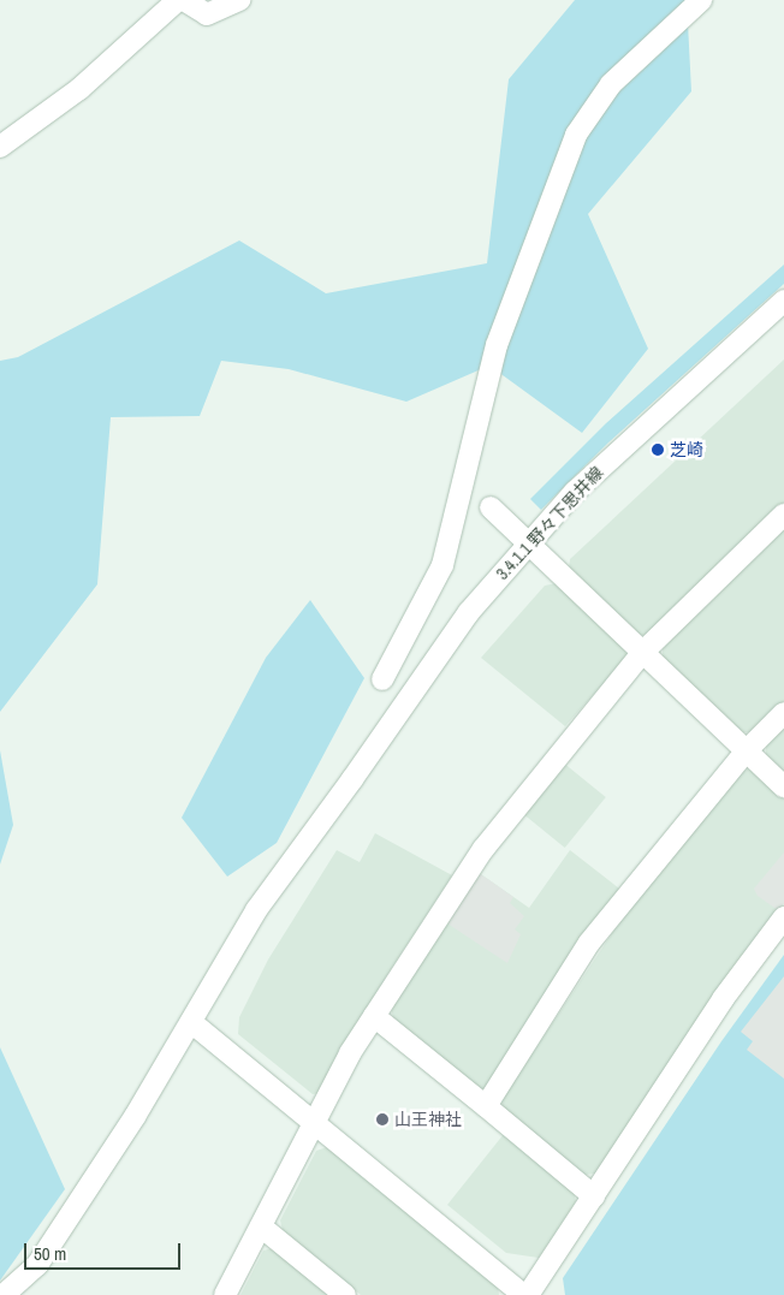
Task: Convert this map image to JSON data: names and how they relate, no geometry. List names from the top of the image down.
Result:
{
  "streets": {
    "street": ["3.4.1.1 野々下思井線"]
  },
  "places": ["芝崎", "山王神社"],
  "scale_bar": "50 m"
}
